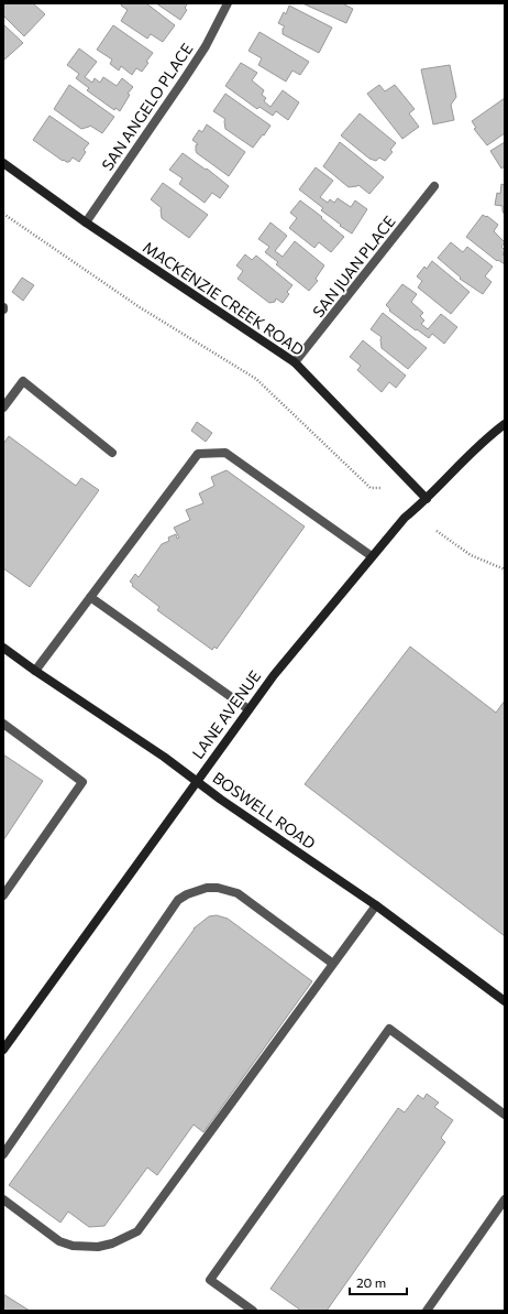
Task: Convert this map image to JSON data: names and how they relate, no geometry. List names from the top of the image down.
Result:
{
  "streets": {
    "street": [
      "SAN ANGELO PLACE",
      "SAN JUAN PLACE",
      "MACKENZIE CREEK ROAD",
      "LANE AVENUE",
      "BOSWELL ROAD"
    ]
  },
  "crossings": [
    ["SAN ANGELO PLACE", "MACKENZIE CREEK ROAD"],
    ["SAN JUAN PLACE", "MACKENZIE CREEK ROAD"],
    ["MACKENZIE CREEK ROAD", "LANE AVENUE"],
    ["LANE AVENUE", "BOSWELL ROAD"]
  ],
  "scale_bar": "20 m"
}
